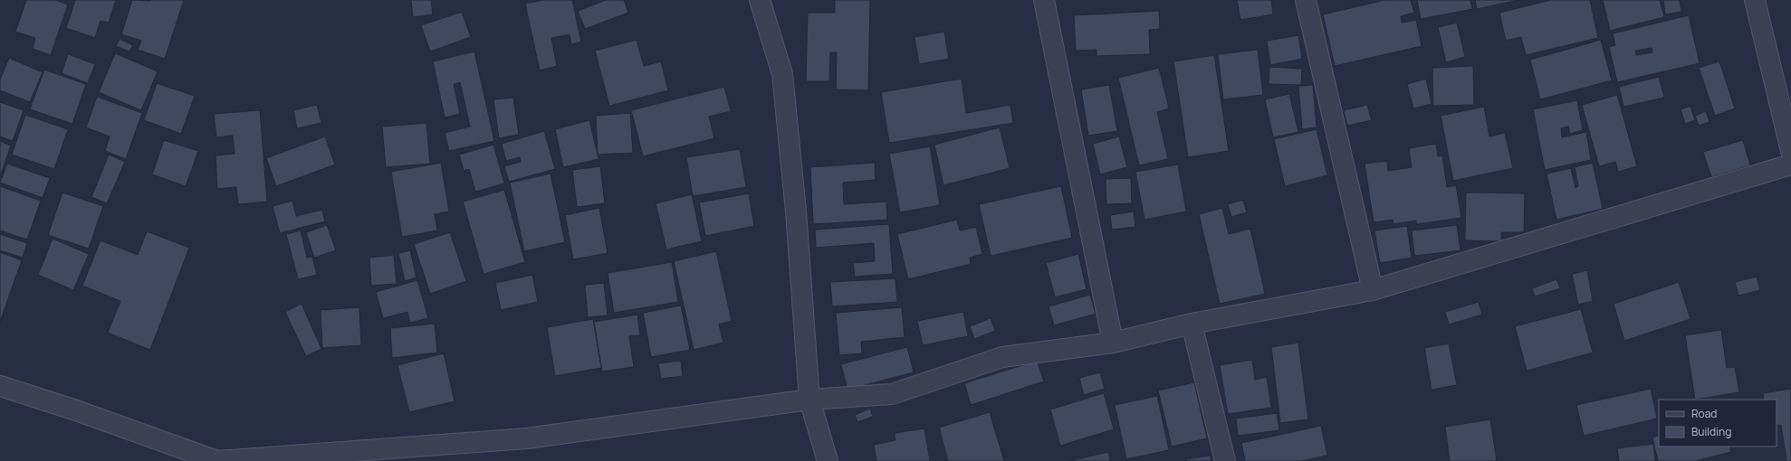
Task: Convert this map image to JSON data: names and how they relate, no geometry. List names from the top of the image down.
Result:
{
  "legend": ["Road", "Building"]
}
